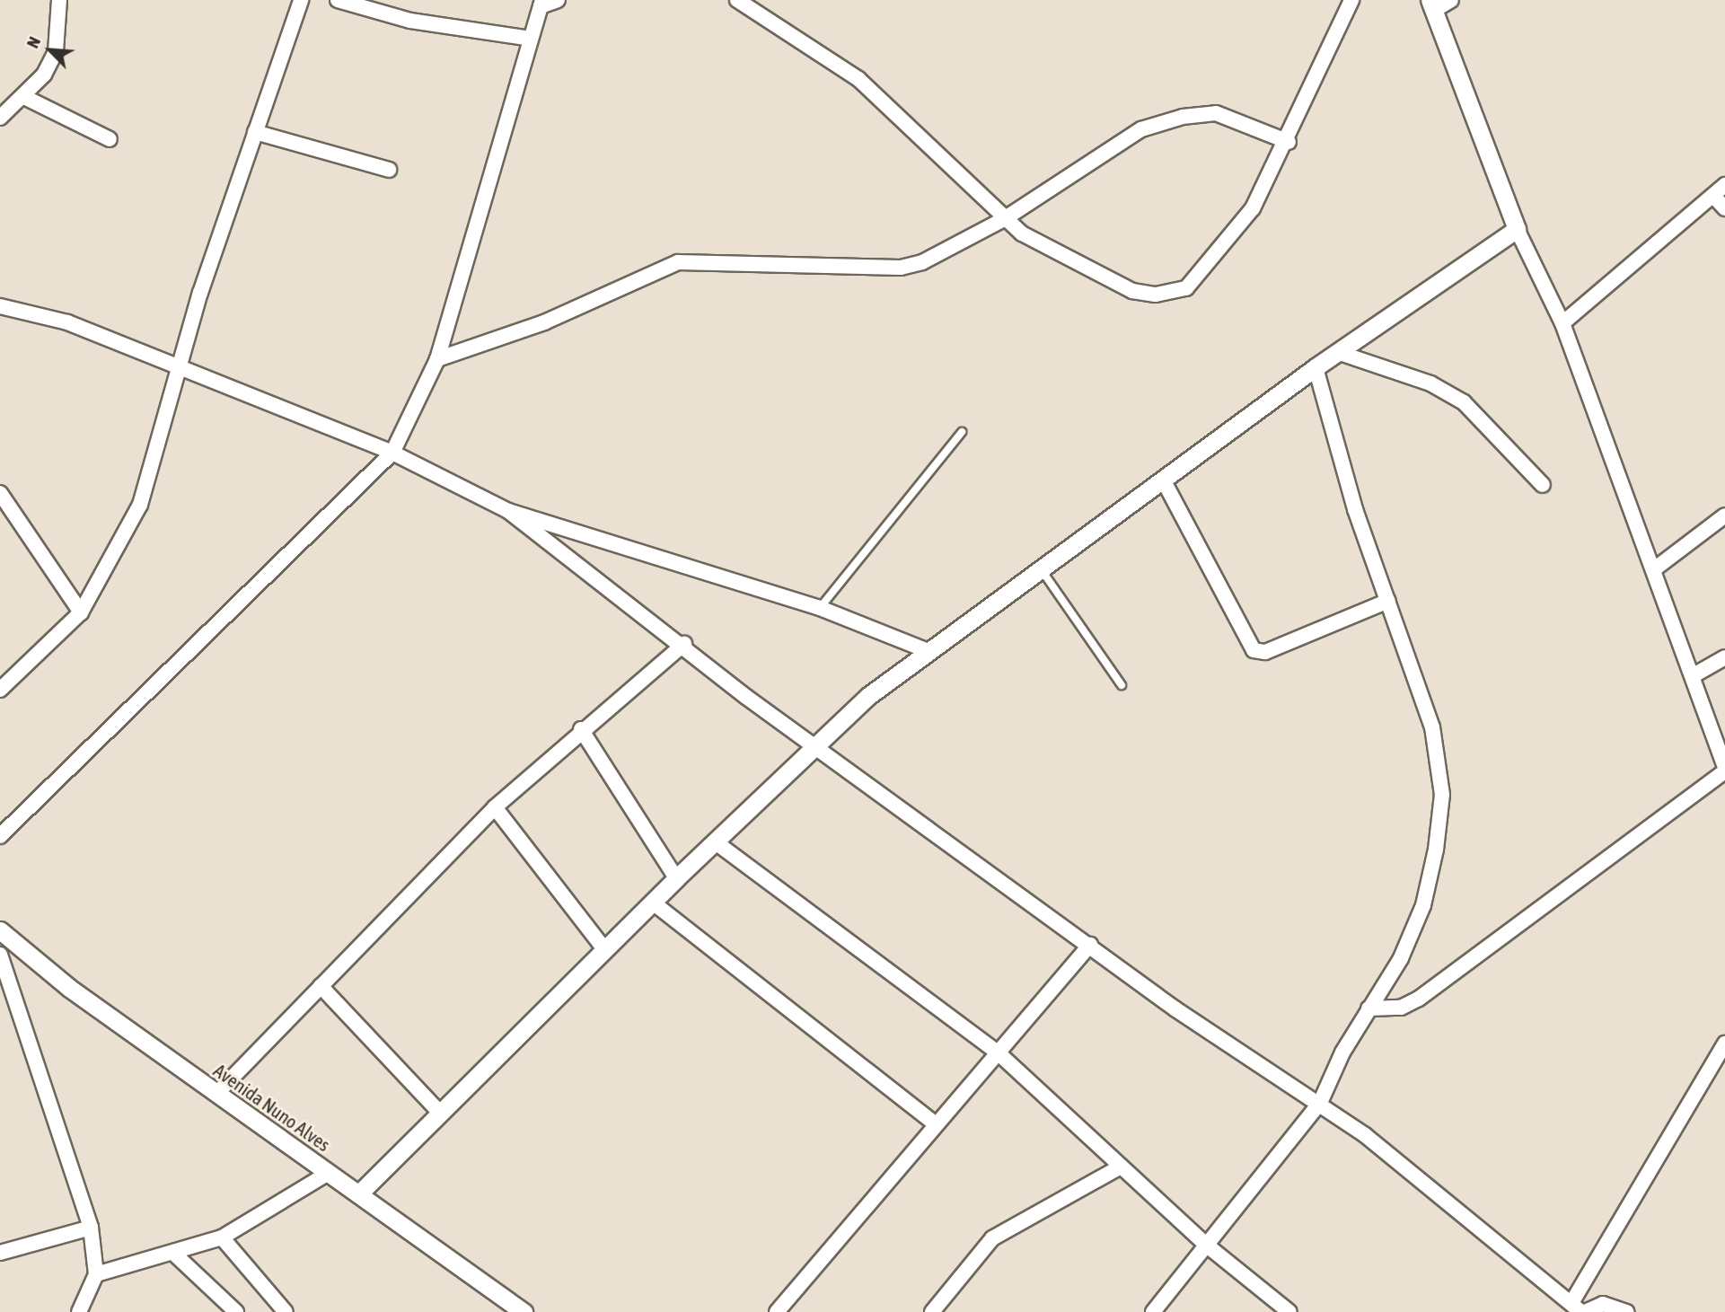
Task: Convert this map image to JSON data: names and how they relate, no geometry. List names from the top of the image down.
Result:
{
  "streets": {
    "street": ["Avenida Nuno Alves"]
  },
  "north": "top left"
}
